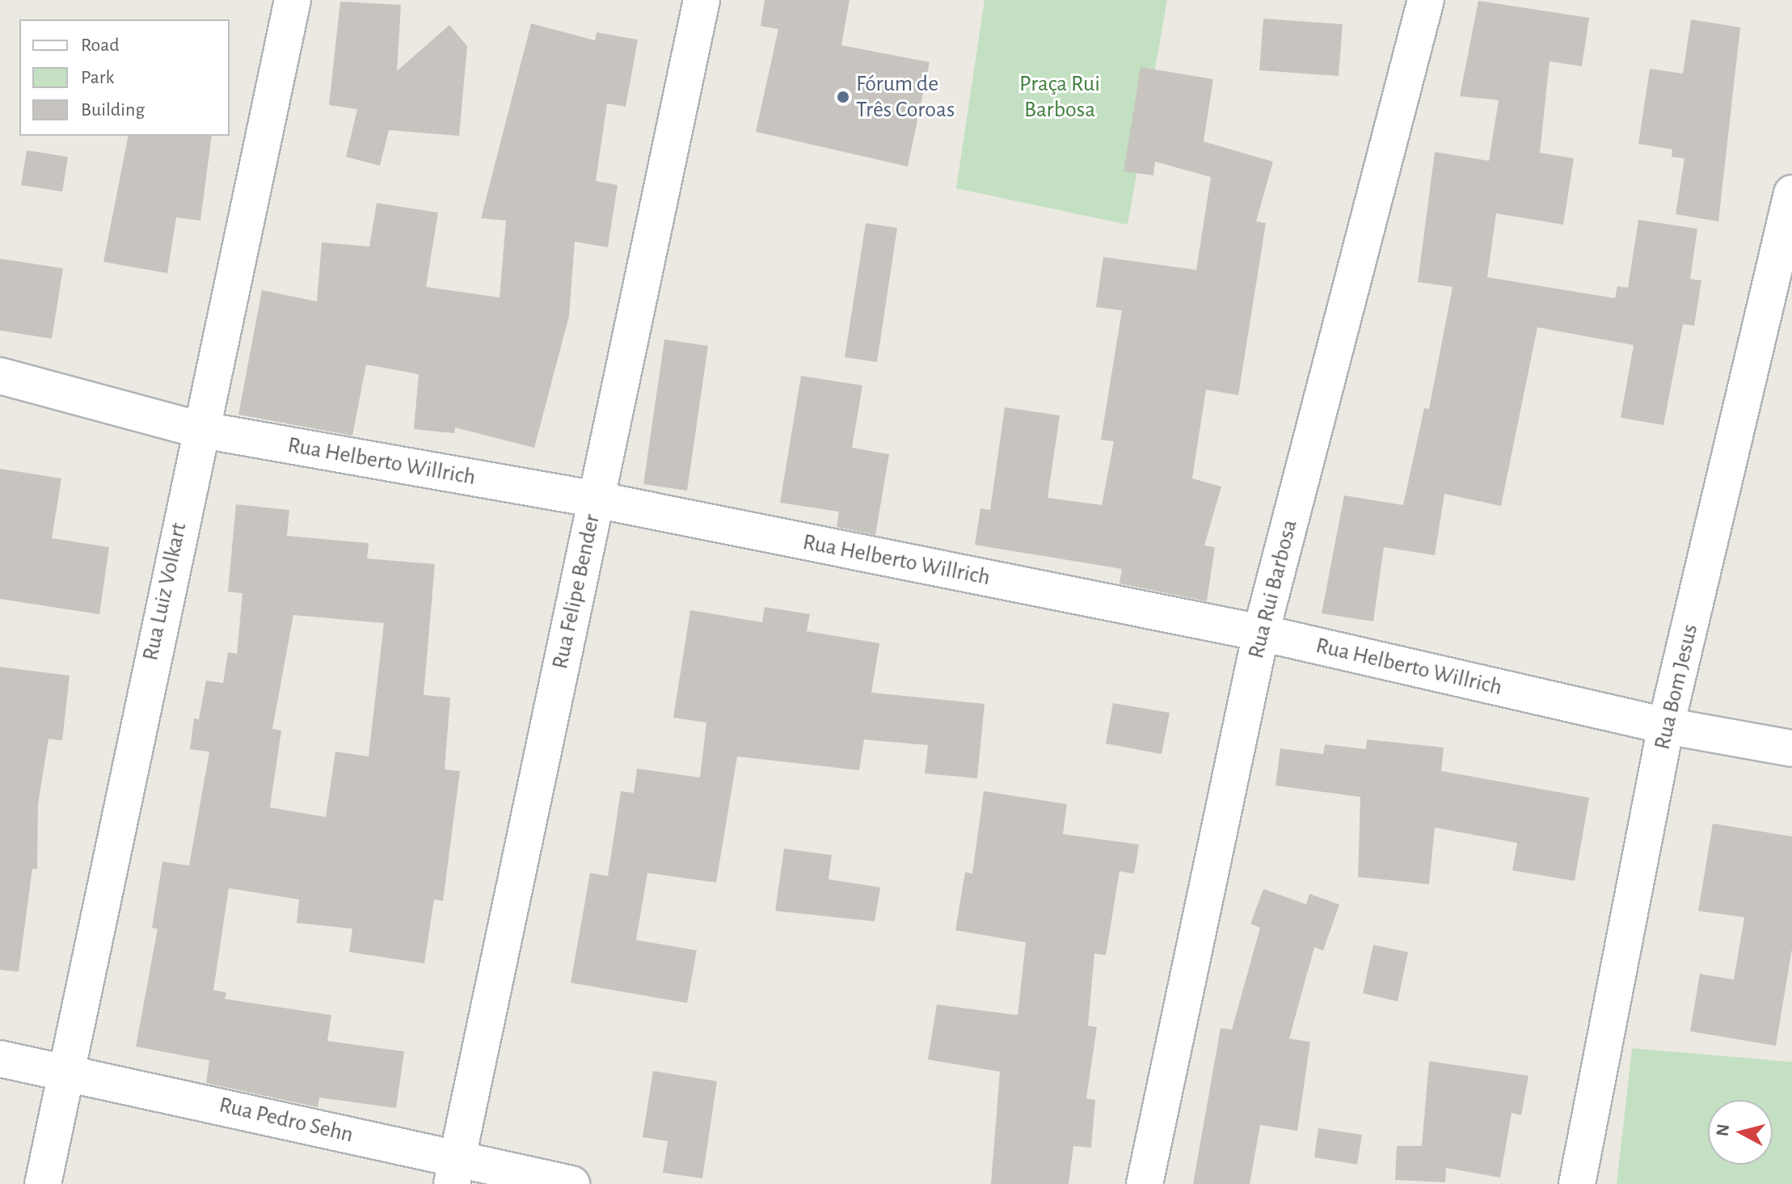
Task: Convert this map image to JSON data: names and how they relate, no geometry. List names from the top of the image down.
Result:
{
  "streets": {
    "street": [
      "Rua Helberto Willrich",
      "Rua Rui Barbosa",
      "Rua Luiz Volkart",
      "Rua Felipe Bender",
      "Rua Bom Jesus",
      "Rua Pedro Sehn"
    ]
  },
  "crossings": [
    ["Rua Helberto Willrich", "Rua Rui Barbosa"],
    ["Rua Helberto Willrich", "Rua Luiz Volkart"],
    ["Rua Helberto Willrich", "Rua Felipe Bender"],
    ["Rua Helberto Willrich", "Rua Bom Jesus"],
    ["Rua Luiz Volkart", "Rua Pedro Sehn"],
    ["Rua Felipe Bender", "Rua Pedro Sehn"]
  ],
  "parks": ["Praça Rui Barbosa"],
  "places": ["Fórum de Três Coroas"],
  "legend": ["Road", "Park", "Building"],
  "north": "left"
}
